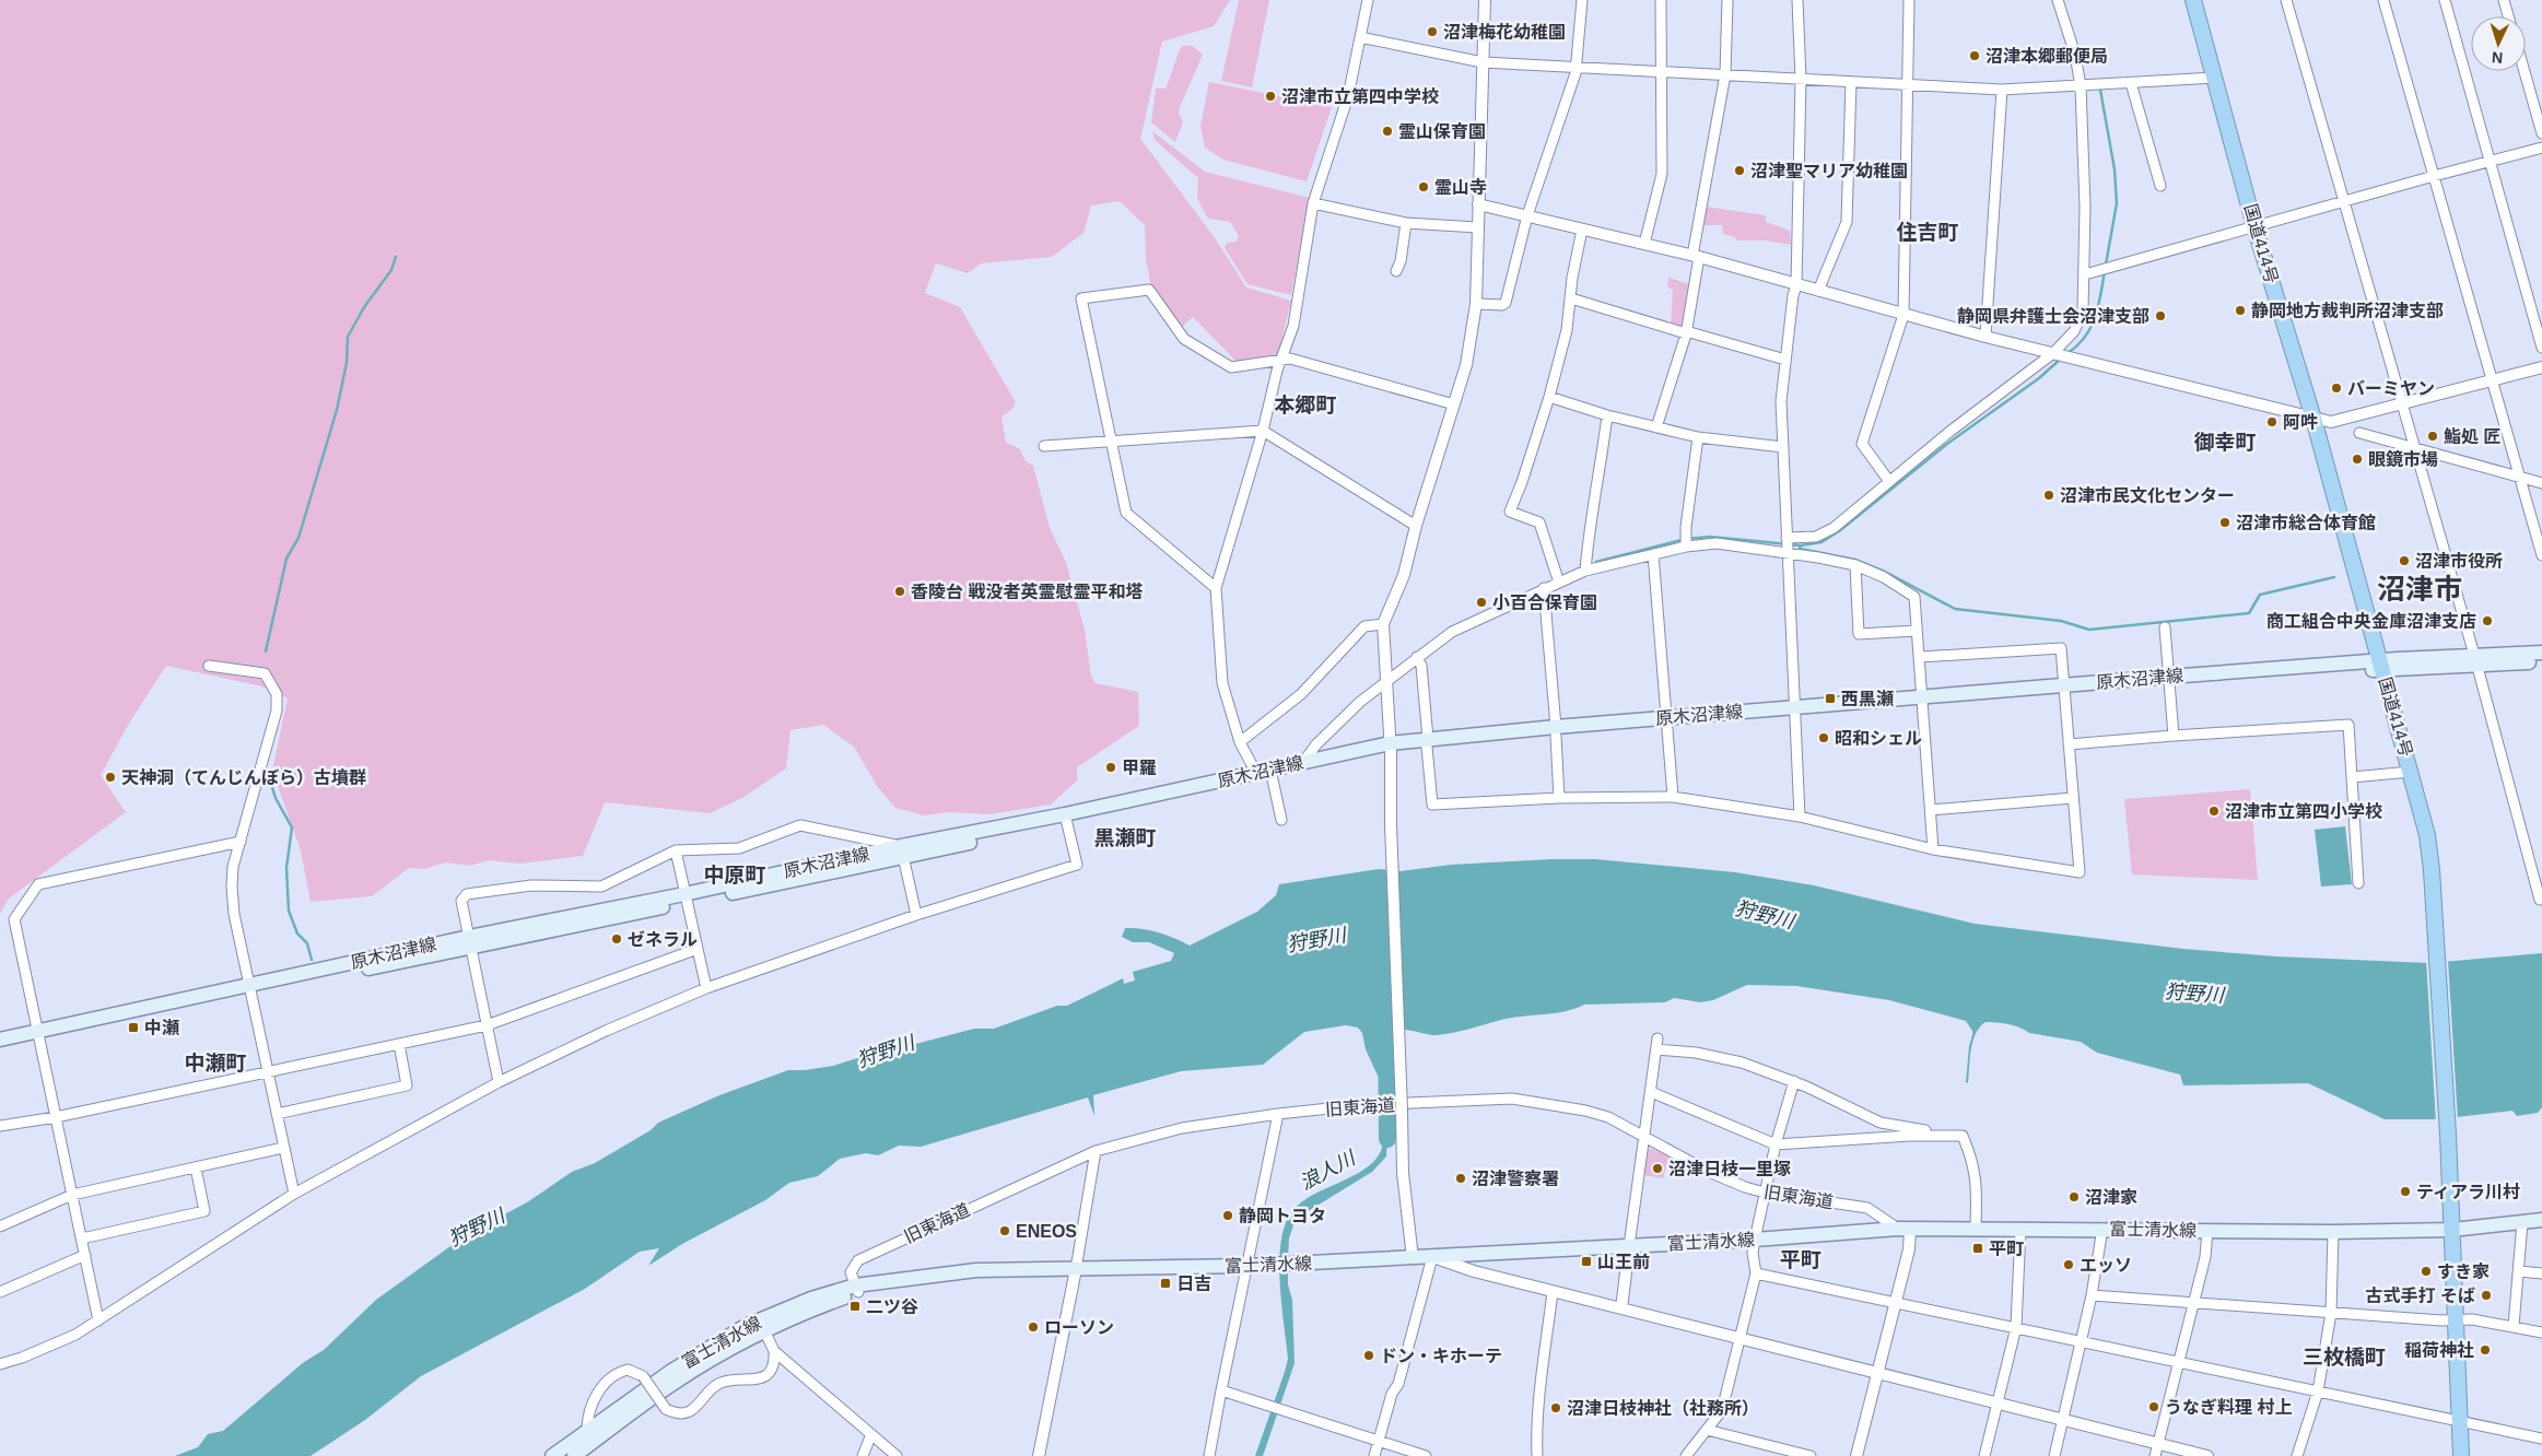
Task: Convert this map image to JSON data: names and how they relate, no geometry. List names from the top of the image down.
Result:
{
  "streets": {
    "highway": ["国道414号"],
    "main road": ["原木沼津線", "富士清水線"],
    "street": ["旧東海道"]
  },
  "crossings": [
    ["国道414号", "原木沼津線"],
    ["国道414号", "富士清水線"],
    ["旧東海道", "富士清水線"]
  ],
  "districts": [
    "住吉町",
    "本郷町",
    "御幸町",
    "沼津市",
    "黒瀬町",
    "中原町",
    "中瀬町",
    "平町",
    "三枚橋町"
  ],
  "water": ["狩野川", "浪人川"],
  "places": {
    "other": [
      "沼津梅花幼稚園",
      "沼津本郷郵便局",
      "沼津市立第四中学校",
      "霊山保育園",
      "沼津聖マリア幼稚園",
      "霊山寺",
      "静岡地方裁判所沼津支部",
      "静岡県弁護士会沼津支部",
      "バーミヤン",
      "阿吽",
      "鮨処 匠",
      "眼鏡市場",
      "沼津市民文化センター",
      "沼津市総合体育館",
      "沼津市役所",
      "香陵台 戦没者英霊慰霊平和塔",
      "小百合保育園",
      "商工組合中央金庫沼津支店",
      "昭和シェル",
      "甲羅",
      "天神洞（てんじんぼら）古墳群",
      "沼津市立第四小学校",
      "ゼネラル",
      "沼津日枝一里塚",
      "沼津警察署",
      "ティアラ川村",
      "沼津家",
      "静岡トヨタ",
      "ENEOS",
      "エッソ",
      "すき家",
      "古式手打 そば",
      "ローソン",
      "稲荷神社",
      "ドン・キホーテ",
      "うなぎ料理 村上",
      "沼津日枝神社（社務所）"
    ],
    "transit": [
      "西黒瀬",
      "中瀬",
      "平町",
      "山王前",
      "日吉",
      "二ツ谷"
    ]
  },
  "north": "bottom"
}
